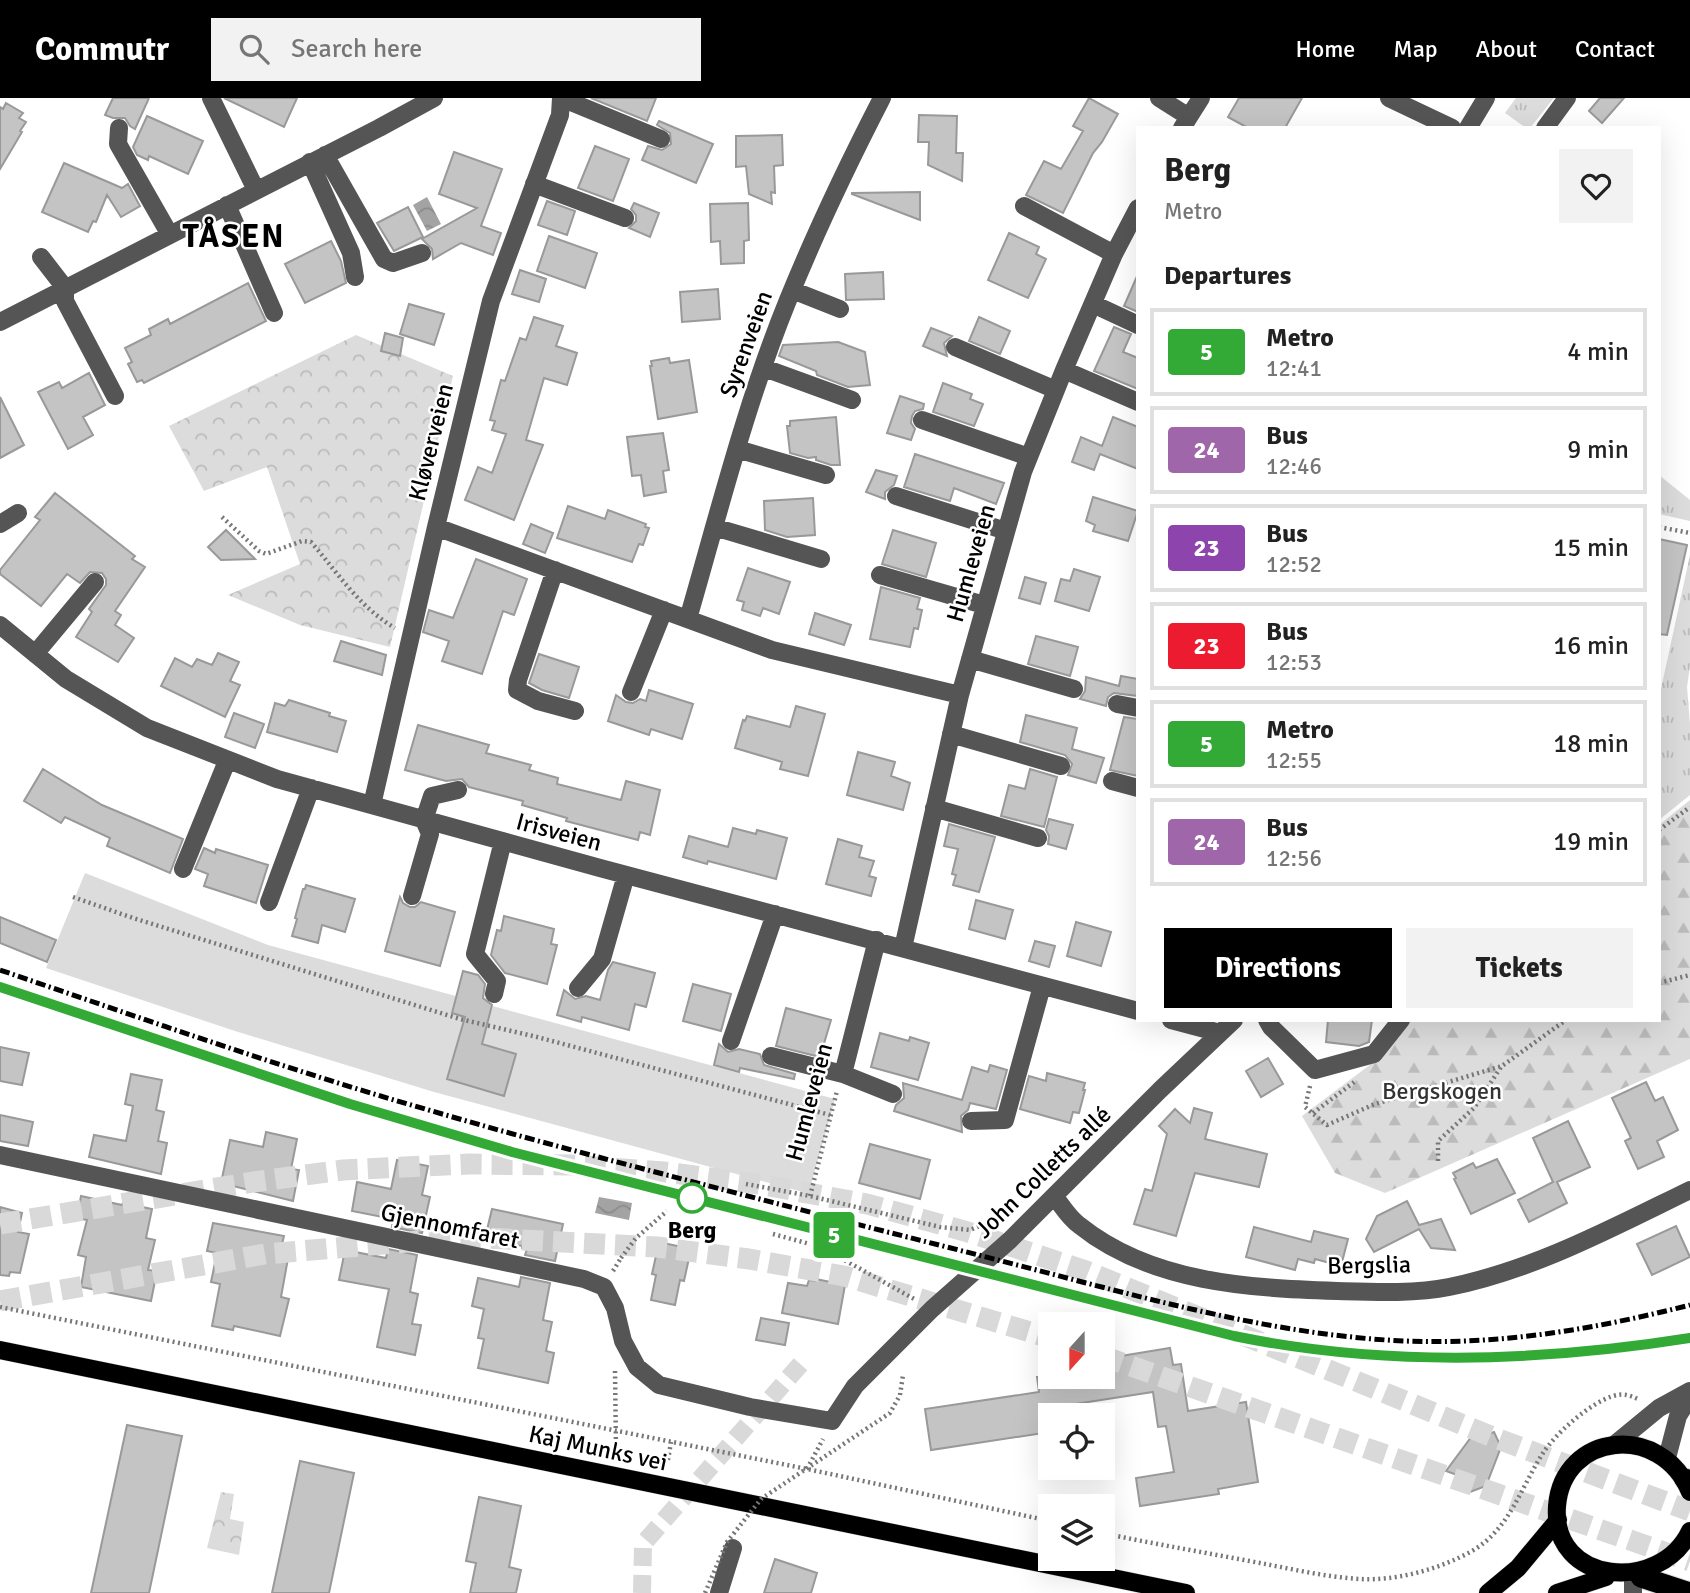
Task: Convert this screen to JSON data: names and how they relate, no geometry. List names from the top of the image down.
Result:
{
  "streets": {
    "main road": ["Kaj Munks vei"],
    "street": [
      "Syrenveien",
      "Kløverveien",
      "Humleveien",
      "Irisveien",
      "John Colletts allé",
      "Gjennomfaret",
      "Bergslia"
    ]
  },
  "crossings": [
    ["Kløverveien", "Irisveien"],
    ["Humleveien", "Irisveien"],
    ["John Colletts allé", "Gjennomfaret"],
    ["John Colletts allé", "Bergslia"]
  ],
  "districts": ["TÅSEN"],
  "parks": ["Bergskogen"],
  "places": ["Berg"],
  "lines": ["metro line 5"],
  "north": "bottom",
  "page": {
    "header": "Commutr",
    "search": "Search here",
    "nav": [
      "Home",
      "Map",
      "About",
      "Contact"
    ],
    "on_map": "5",
    "heading": [
      ["Berg", "Metro"],
      "Departures"
    ],
    "list": [
      {
        "mark": "5",
        "name": "Metro",
        "note": "12:41",
        "value": "4 min"
      },
      {
        "mark": "24",
        "name": "Bus",
        "note": "12:46",
        "value": "9 min"
      },
      {
        "mark": "23",
        "name": "Bus",
        "note": "12:52",
        "value": "15 min"
      },
      {
        "mark": "23",
        "name": "Bus",
        "note": "12:53",
        "value": "16 min"
      },
      {
        "mark": "5",
        "name": "Metro",
        "note": "12:55",
        "value": "18 min"
      },
      {
        "mark": "24",
        "name": "Bus",
        "note": "12:56",
        "value": "19 min"
      }
    ],
    "buttons": ["Directions", "Tickets"]
  }
}
